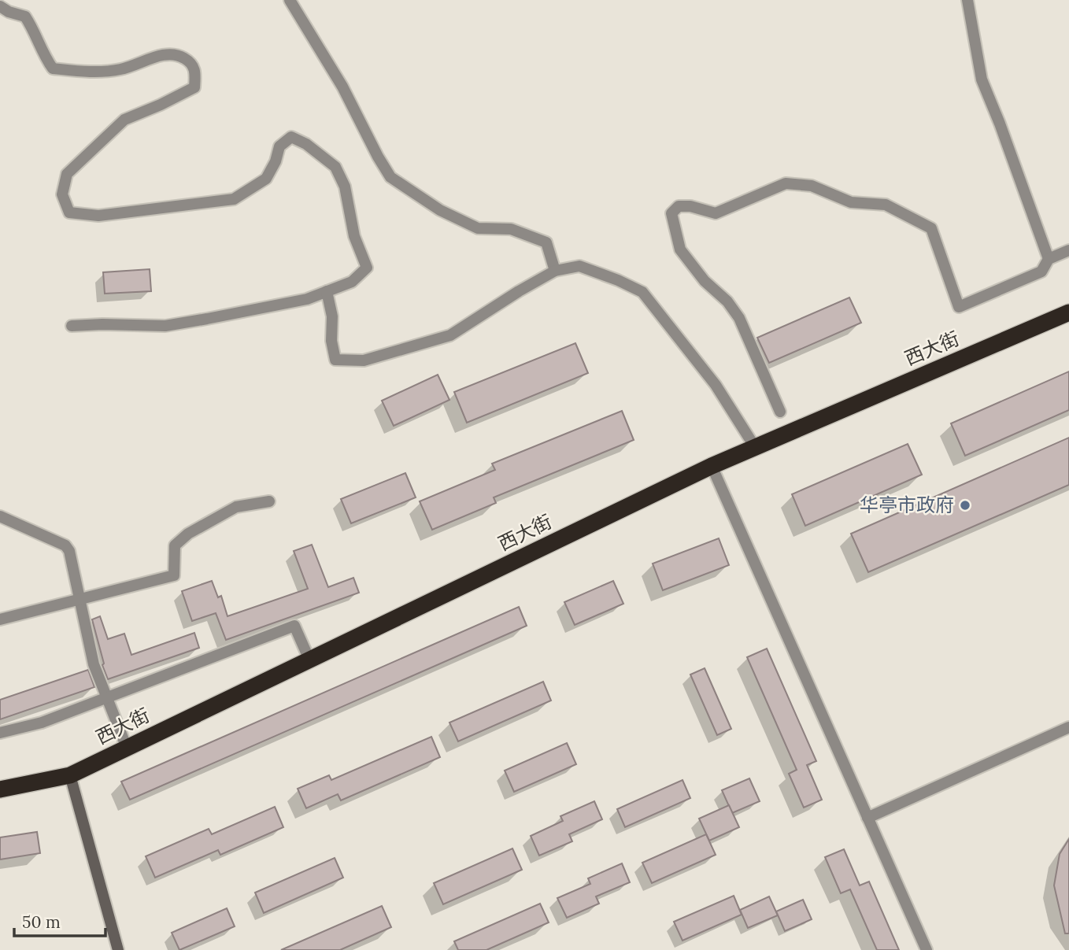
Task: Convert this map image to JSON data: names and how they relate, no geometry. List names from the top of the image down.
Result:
{
  "streets": {
    "highway": ["西大街"]
  },
  "places": ["华亭市政府"],
  "scale_bar": "50 m"
}
